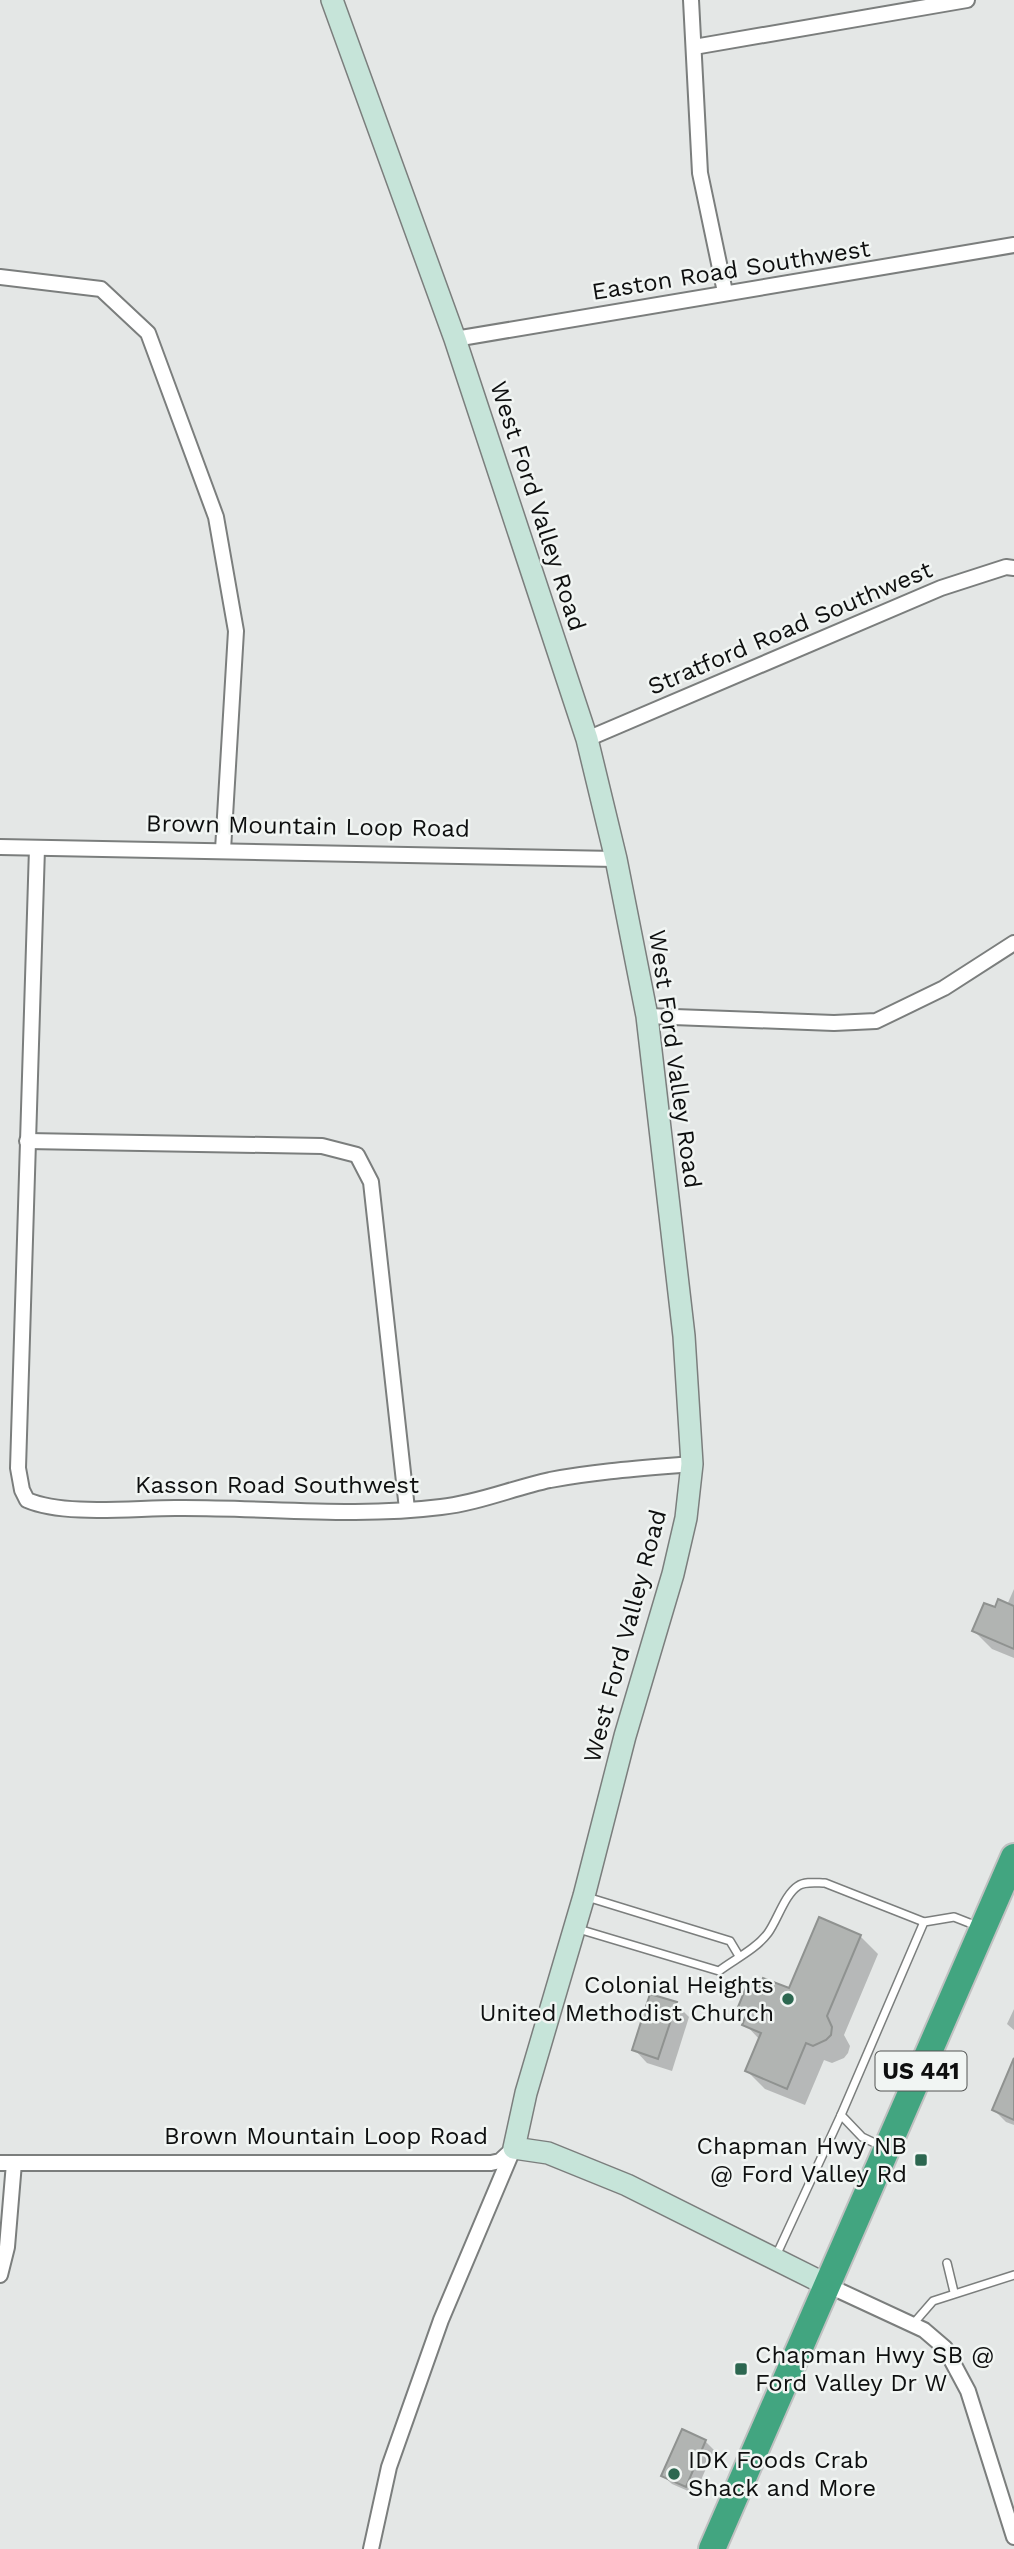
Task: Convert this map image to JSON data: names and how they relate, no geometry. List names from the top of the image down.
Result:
{
  "streets": {
    "highway": ["US 441"],
    "street": [
      "Easton Road Southwest",
      "West Ford Valley Road",
      "Stratford Road Southwest",
      "Brown Mountain Loop Road",
      "Kasson Road Southwest"
    ]
  },
  "crossings": [
    ["Easton Road Southwest", "West Ford Valley Road"],
    ["West Ford Valley Road", "Stratford Road Southwest"],
    ["West Ford Valley Road", "Brown Mountain Loop Road"],
    ["West Ford Valley Road", "Kasson Road Southwest"],
    ["Brown Mountain Loop Road", "US 441"]
  ],
  "places": {
    "other": ["Colonial Heights United Methodist Church", "IDK Foods Crab Shack and More"],
    "transit": ["Chapman Hwy NB @ Ford Valley Rd", "Chapman Hwy SB @ Ford Valley Dr W"]
  }
}
